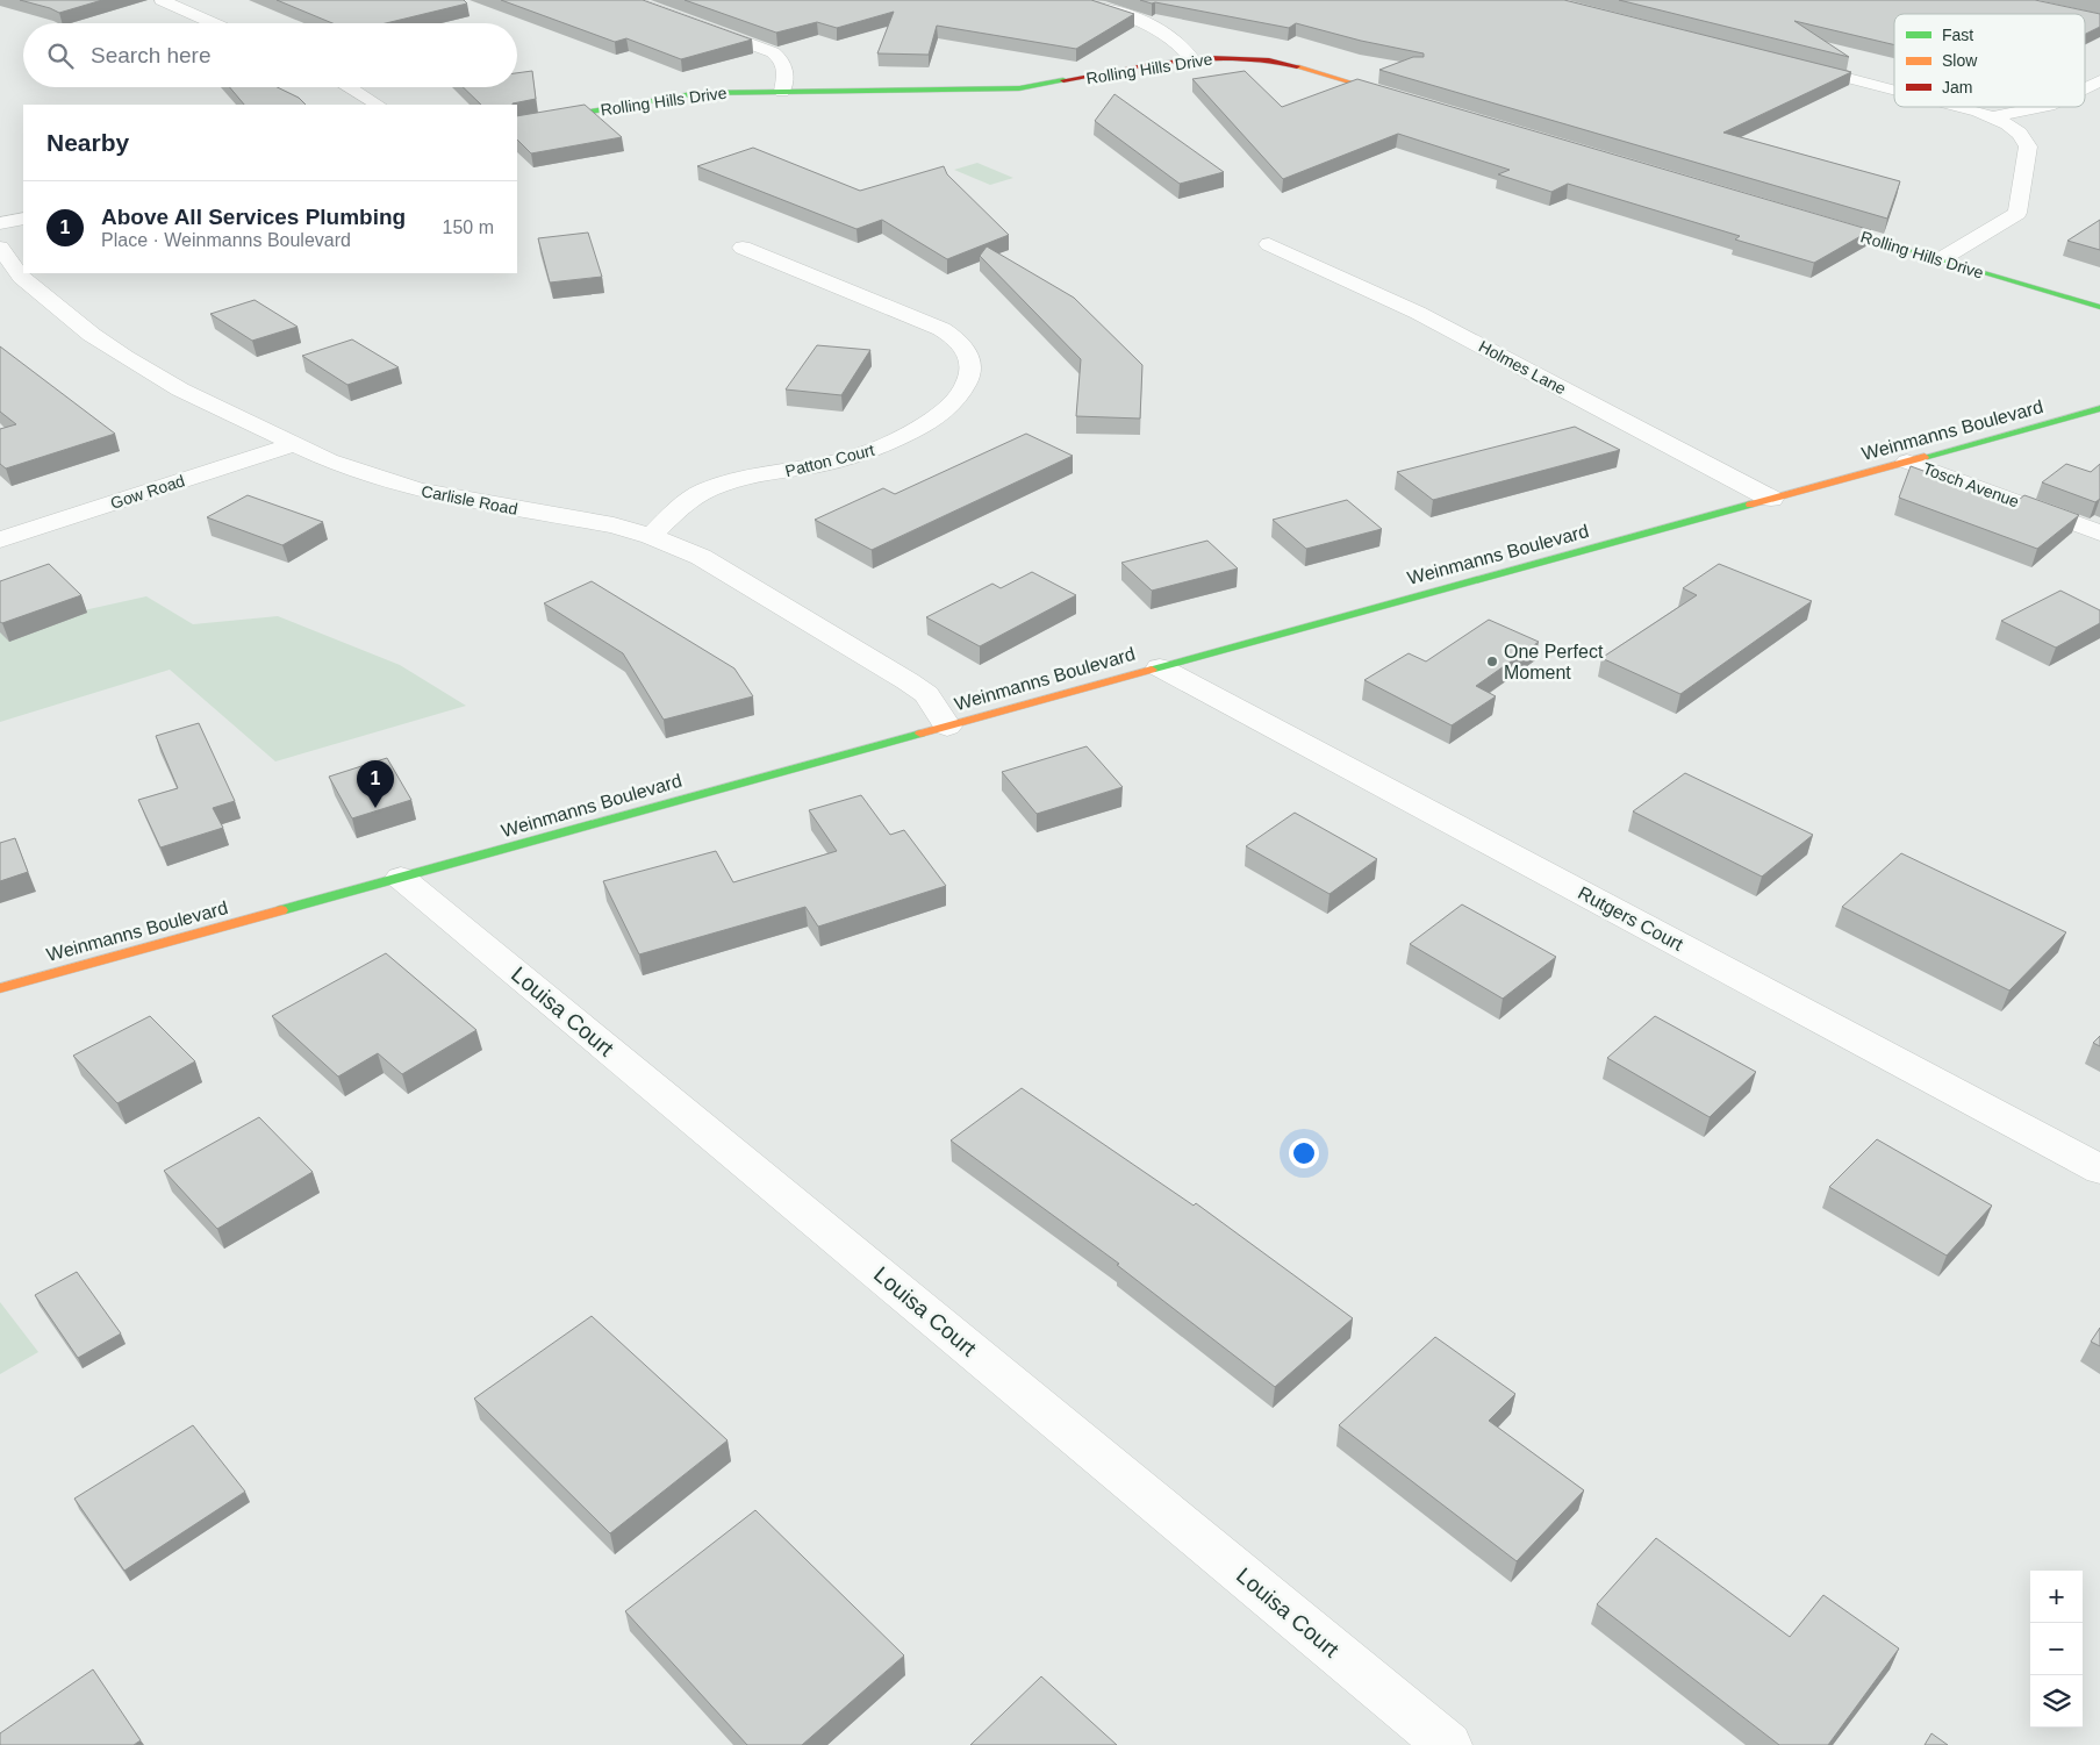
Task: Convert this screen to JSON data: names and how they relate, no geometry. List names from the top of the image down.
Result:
{
  "streets": {
    "street": [
      "Rolling Hills Drive",
      "Holmes Lane",
      "Weinmanns Boulevard",
      "Patton Court",
      "Tosch Avenue",
      "Gow Road",
      "Carlisle Road",
      "Rutgers Court",
      "Louisa Court"
    ]
  },
  "crossings": [
    ["Holmes Lane", "Weinmanns Boulevard"],
    ["Weinmanns Boulevard", "Tosch Avenue"],
    ["Weinmanns Boulevard", "Carlisle Road"],
    ["Weinmanns Boulevard", "Rutgers Court"],
    ["Weinmanns Boulevard", "Louisa Court"],
    ["Patton Court", "Carlisle Road"],
    ["Gow Road", "Carlisle Road"]
  ],
  "places": ["One Perfect Moment"],
  "legend": ["Fast", "Slow", "Jam"],
  "page": {
    "search": "Search here",
    "heading": "Nearby",
    "list": [
      {
        "mark": "1",
        "name": "Above All Services Plumbing",
        "note": "Place · Weinmanns Boulevard",
        "value": "150 m"
      }
    ],
    "pins": "1",
    "map_buttons": ["+", "−"]
  }
}
